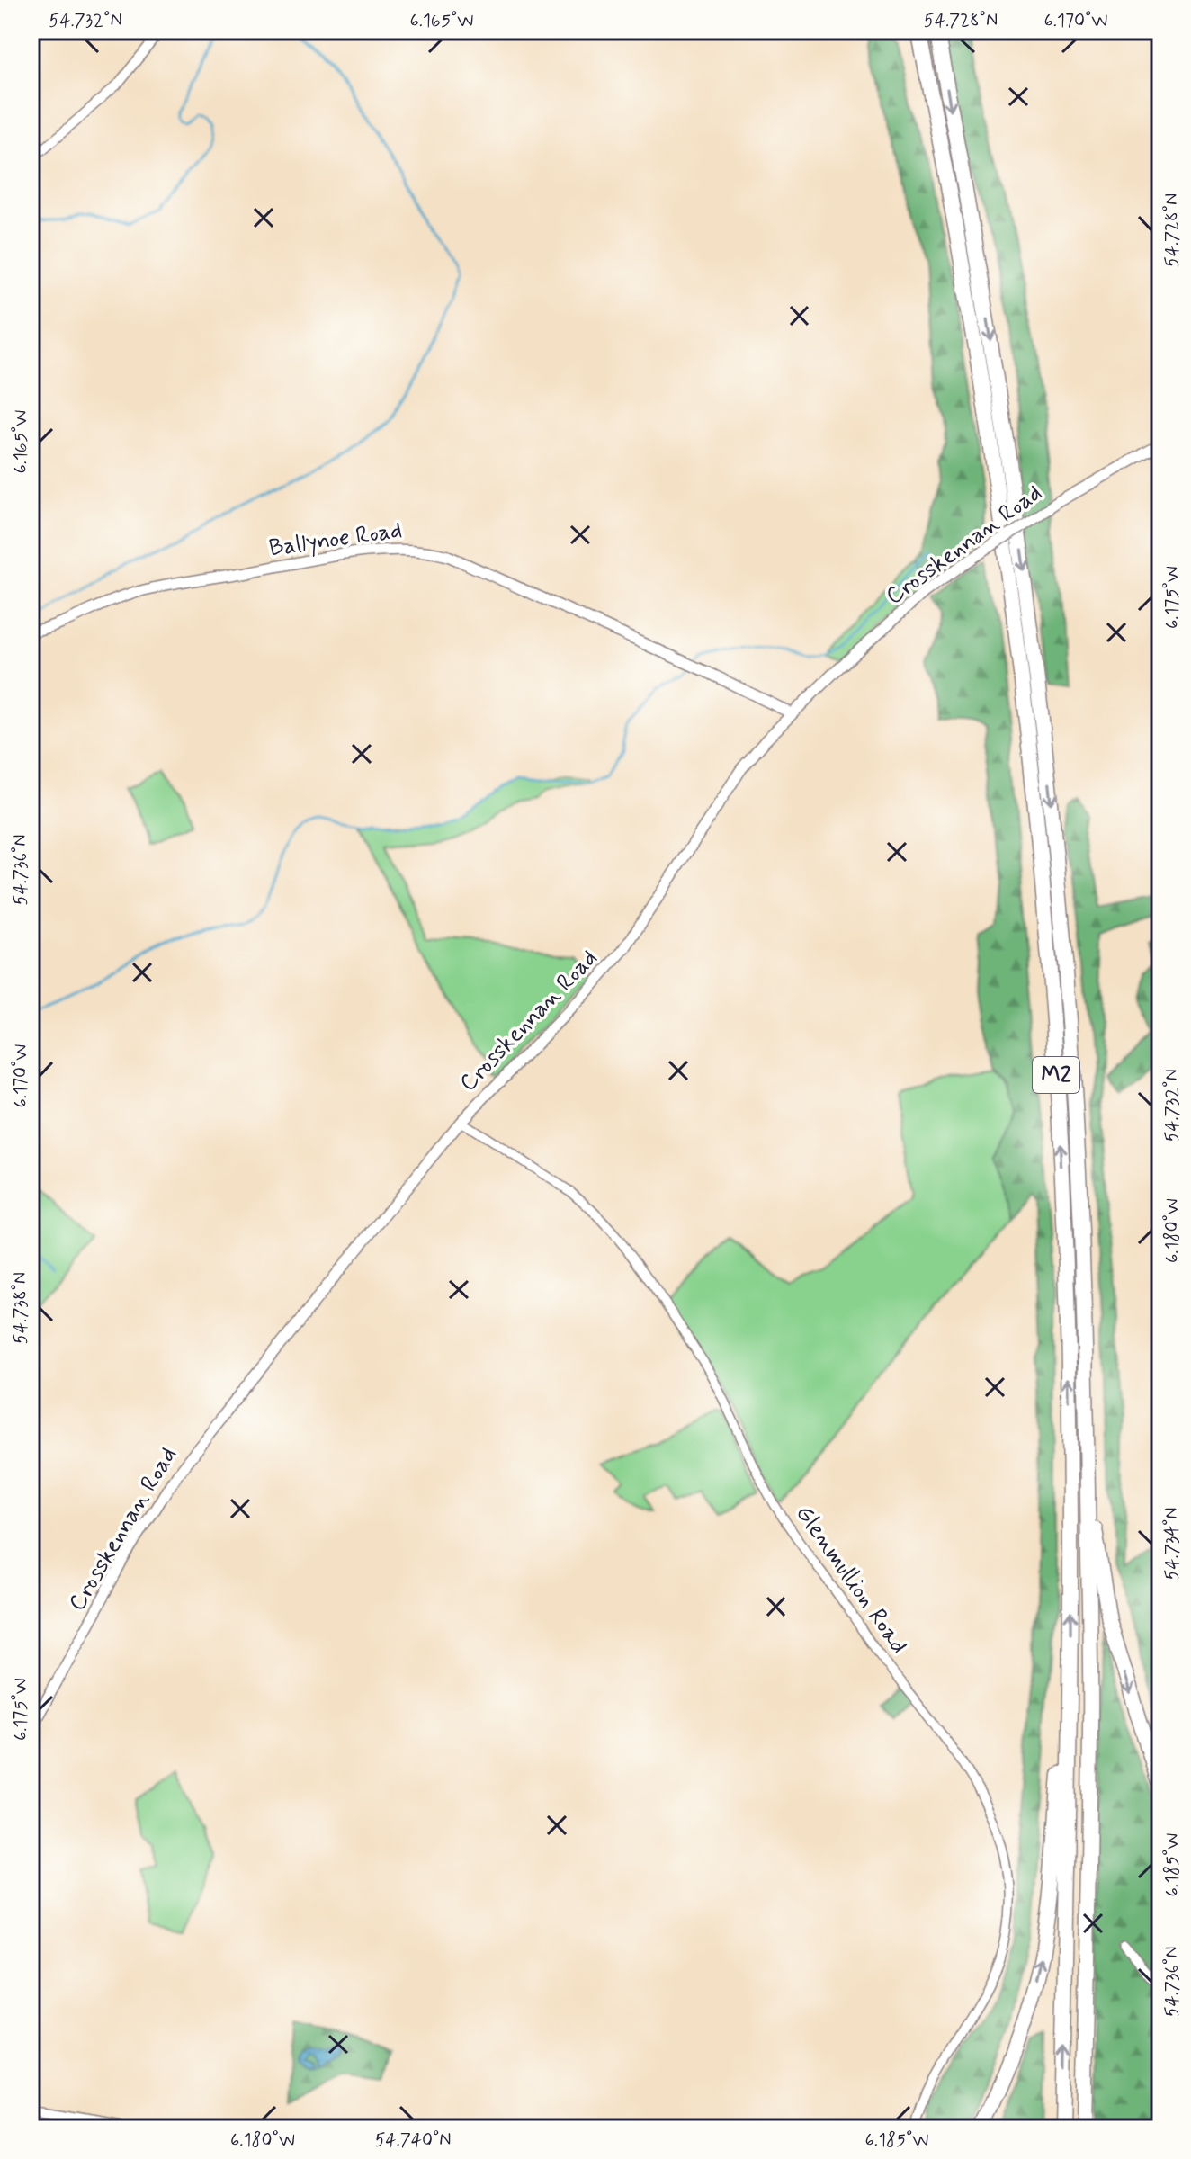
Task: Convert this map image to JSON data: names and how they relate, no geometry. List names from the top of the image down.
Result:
{
  "streets": {
    "highway": ["M2"],
    "street": ["Ballynoe Road", "Crosskennan Road", "Glenmullion Road"]
  },
  "crossings": [
    ["Ballynoe Road", "Crosskennan Road"],
    ["Crosskennan Road", "Glenmullion Road"]
  ],
  "coordinates": [
    "54.732°N",
    "6.165°W",
    "54.728°N",
    "6.170°W",
    "6.175°W",
    "54.736°N",
    "6.180°W",
    "54.738°N",
    "54.734°N",
    "6.185°W",
    "54.740°N"
  ]
}
